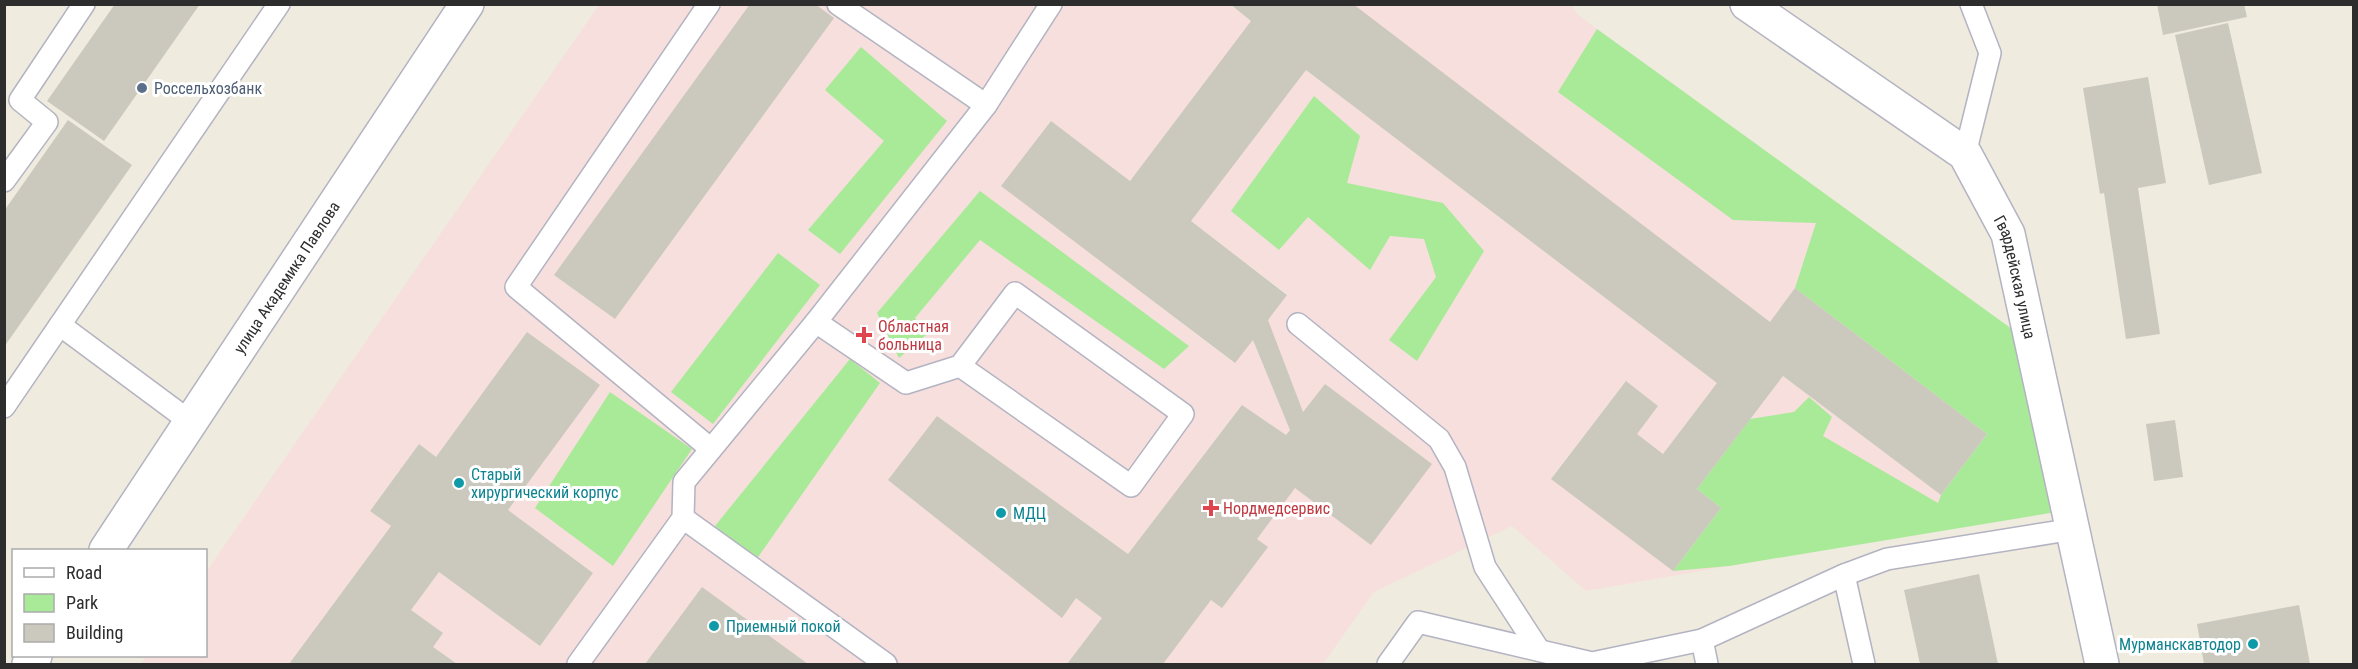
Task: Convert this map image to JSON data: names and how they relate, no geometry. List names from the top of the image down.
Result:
{
  "streets": {
    "street": ["Гвардейская улица", "улица Академика Павлова"]
  },
  "places": {
    "other": [
      "Россельхозбанк",
      "Старый хирургический корпус",
      "МДЦ",
      "Приемный покой",
      "Мурманскавтодор"
    ],
    "health": ["Областная больница", "Нордмедсервис"]
  },
  "legend": ["Road", "Park", "Building"]
}
